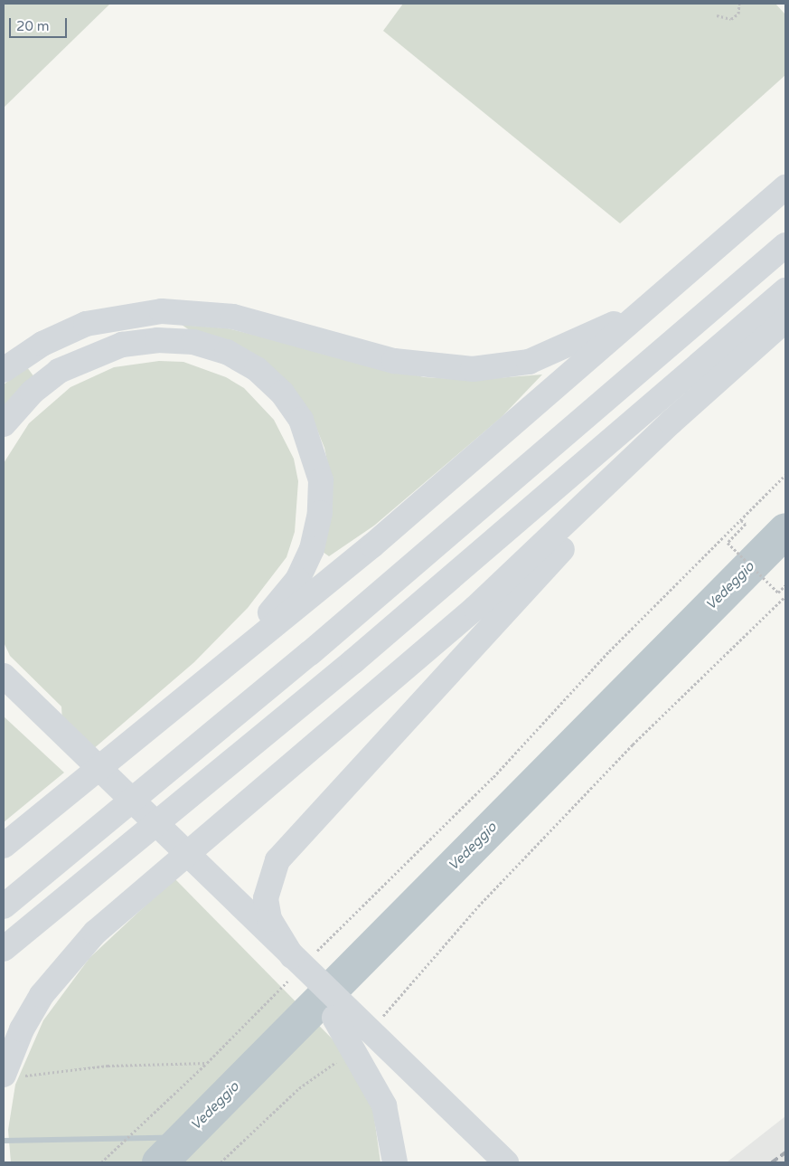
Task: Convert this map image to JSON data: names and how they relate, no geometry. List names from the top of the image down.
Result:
{
  "water": ["Vedeggio"],
  "scale_bar": "20 m"
}
